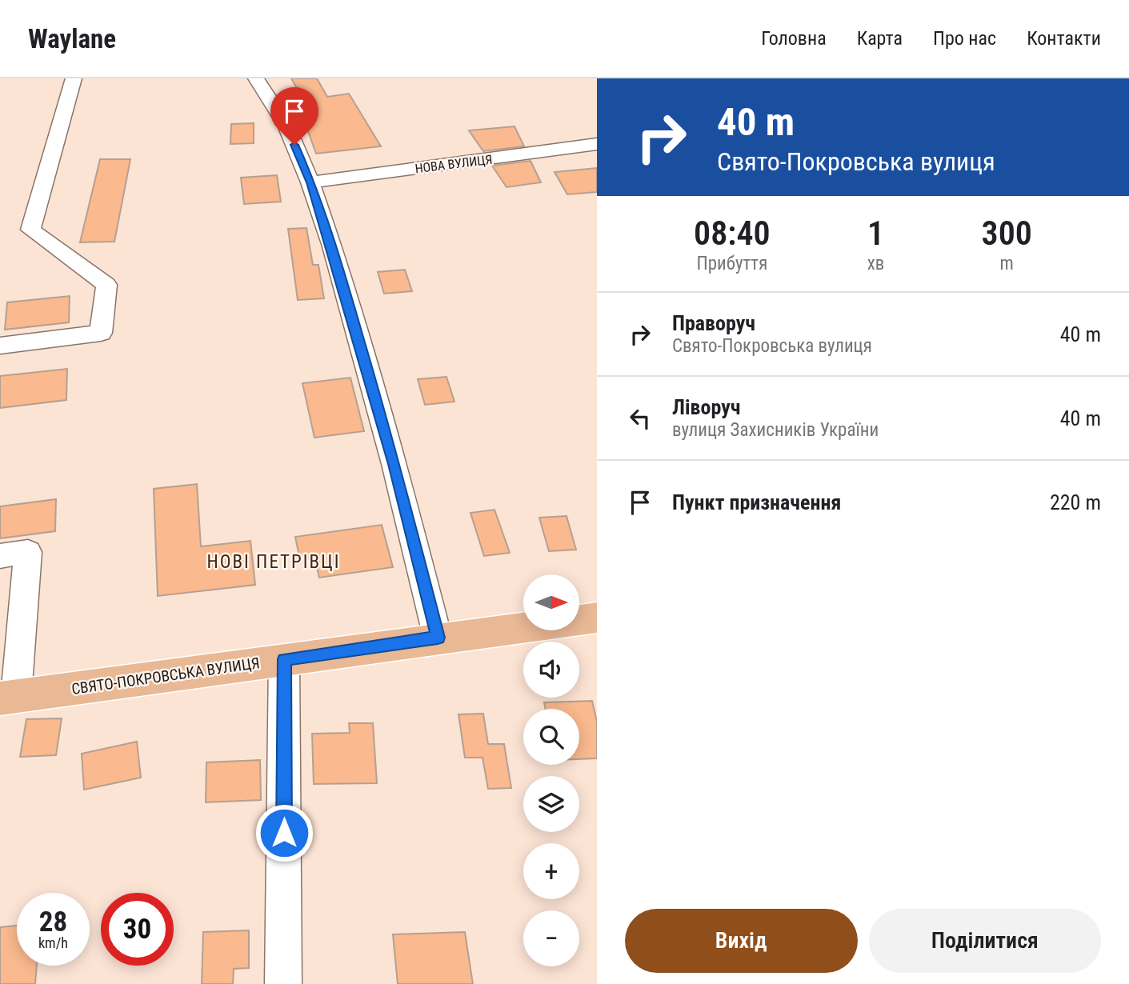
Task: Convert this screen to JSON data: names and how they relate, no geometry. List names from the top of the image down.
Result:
{
  "streets": {
    "main road": ["СВЯТО-ПОКРОВСЬКА ВУЛИЦЯ"],
    "street": ["НОВА ВУЛИЦЯ"]
  },
  "districts": ["НОВІ ПЕТРІВЦІ"],
  "north": "right",
  "page": {
    "header": "Waylane",
    "nav": [
      "Головна",
      "Карта",
      "Про нас",
      "Контакти"
    ],
    "turn": ["40 m", "Свято-Покровська вулиця"],
    "eta": [
      "08:40",
      "Прибуття",
      "1",
      "хв",
      "300",
      "m"
    ],
    "list": [
      {
        "name": "Праворуч",
        "note": "Свято-Покровська вулиця",
        "value": "40 m"
      },
      {
        "name": "Ліворуч",
        "note": "вулиця Захисників України",
        "value": "40 m"
      },
      {
        "name": "Пункт призначення",
        "value": "220 m"
      }
    ],
    "map_buttons": ["+", "−"],
    "speed": "28 km/h",
    "limit": "30",
    "buttons": ["Вихід", "Поділитися"]
  }
}
